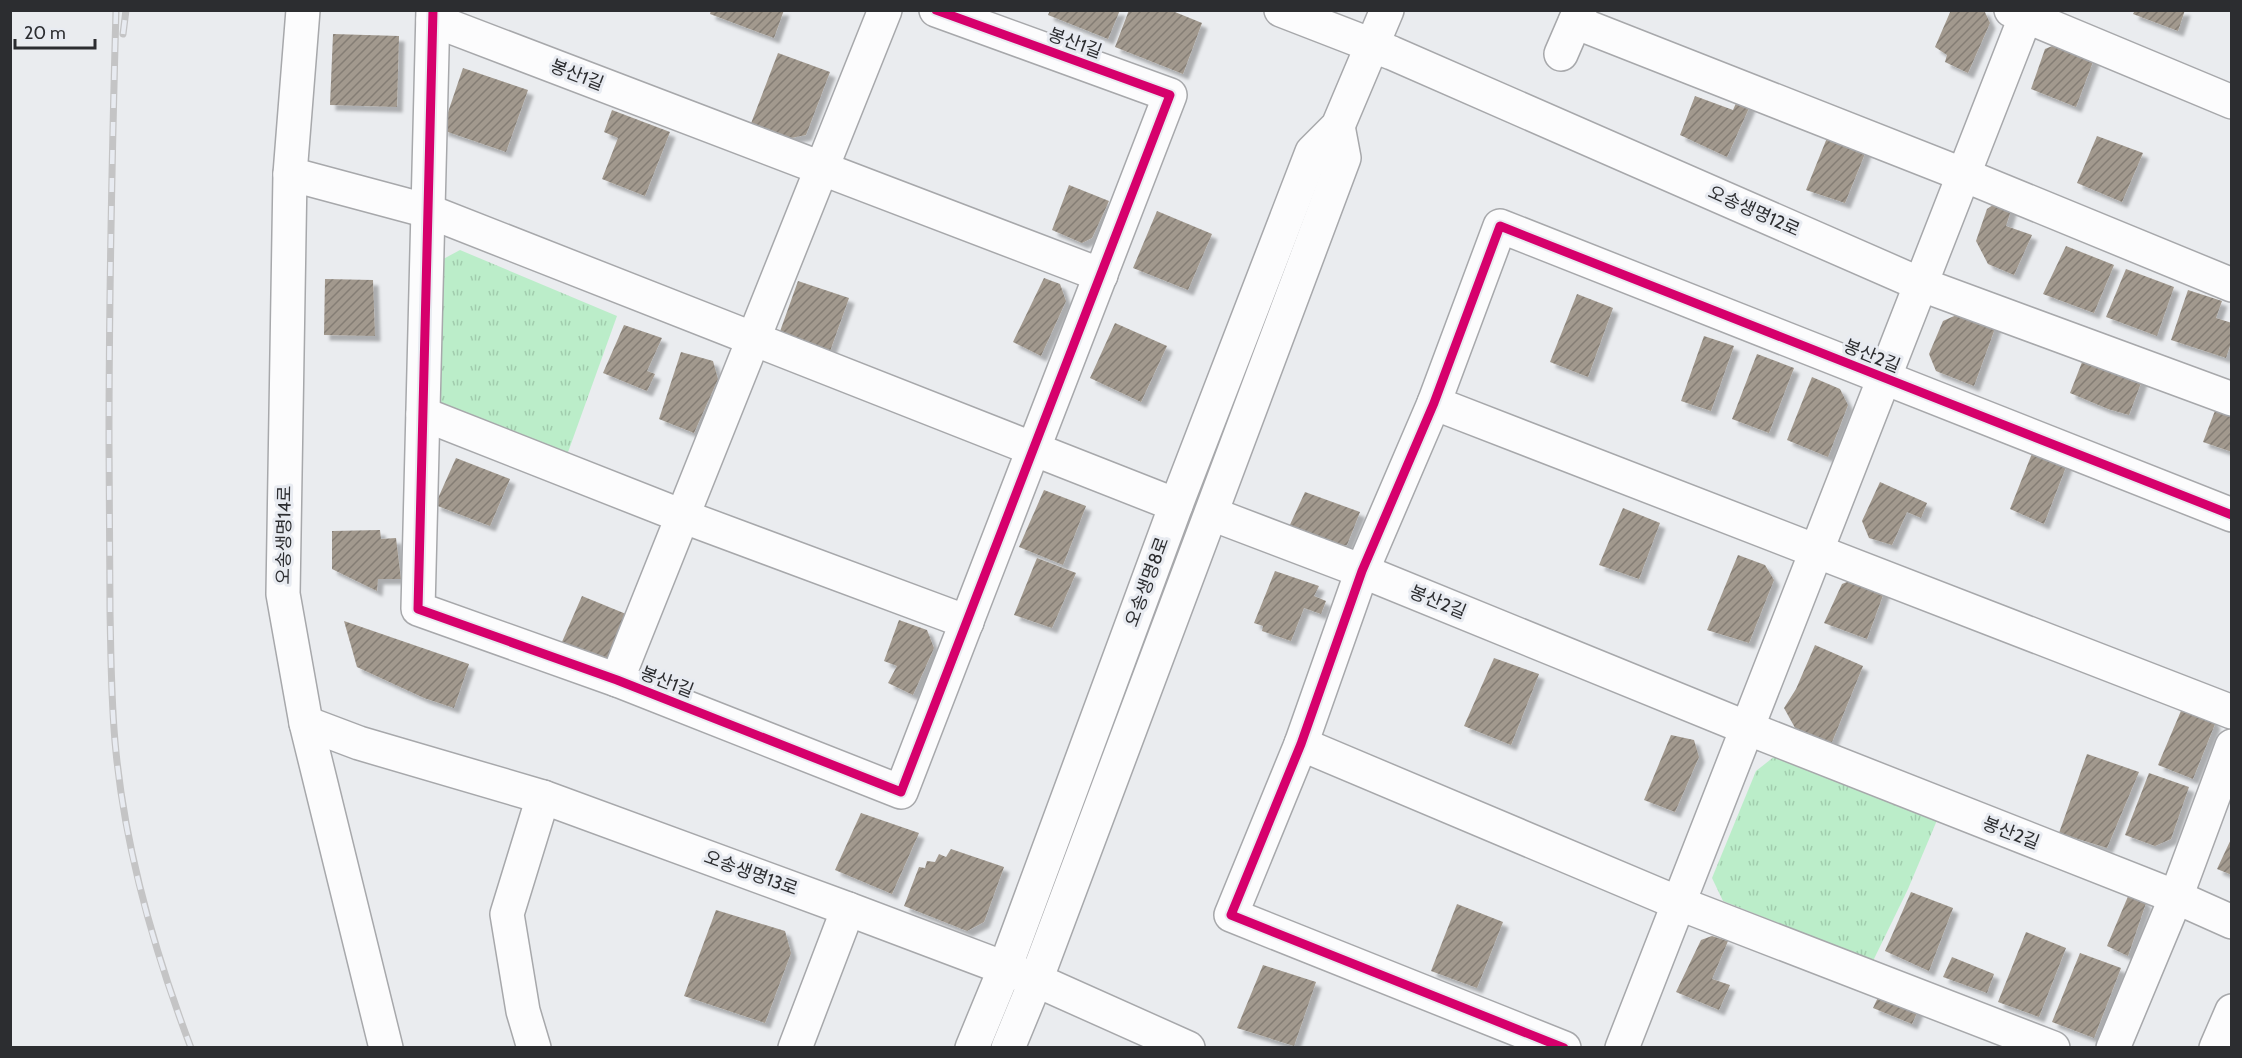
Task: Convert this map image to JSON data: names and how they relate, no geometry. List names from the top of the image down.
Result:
{
  "streets": {
    "street": [
      "봉산1길",
      "오송생명12로",
      "봉산2길",
      "오송생명14로",
      "오송생명8로",
      "오송생명13로"
    ]
  },
  "crossings": [
    ["오송생명12로", "봉산2길"],
    ["오송생명12로", "오송생명8로"],
    ["봉산2길", "오송생명8로"],
    ["오송생명14로", "오송생명13로"],
    ["오송생명8로", "오송생명13로"]
  ],
  "scale_bar": "20 m"
}
